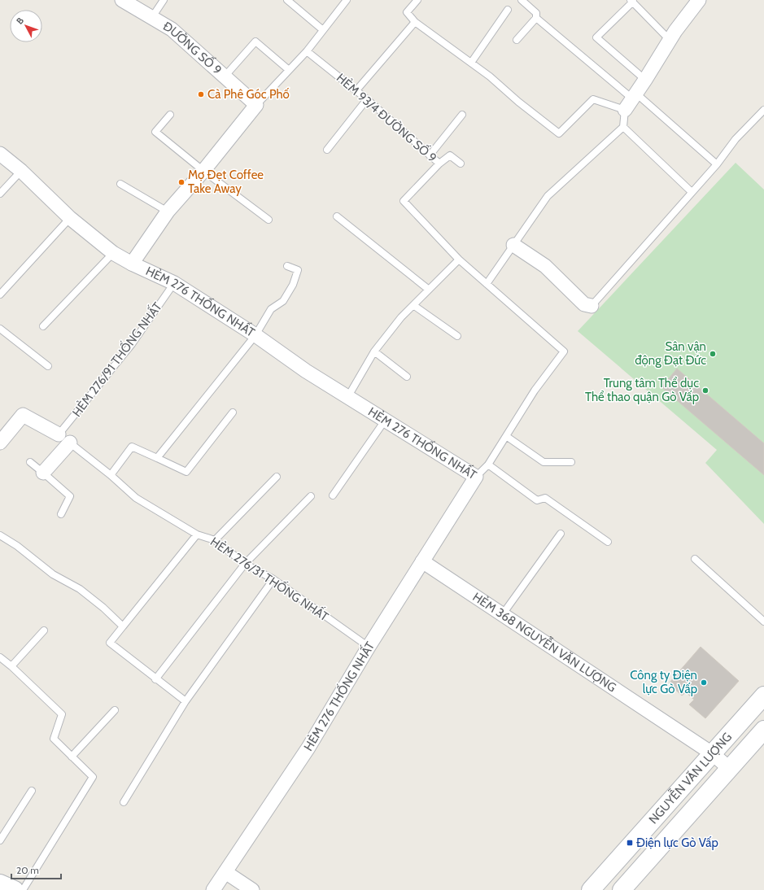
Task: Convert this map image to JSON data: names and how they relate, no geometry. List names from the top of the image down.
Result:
{
  "streets": {
    "street": [
      "ĐƯỜNG SỐ 9",
      "HẺM 276 THỐNG NHẤT",
      "HẺM 368 NGUYỄN VĂN LƯỢNG",
      "NGUYỄN VĂN LƯỢNG"
    ],
    "lane": ["HẺM 93/4 ĐƯỜNG SỐ 9", "HẺM 276/91 THỐNG NHẤT", "HẺM 276/31 THỐNG NHẤT"]
  },
  "crossings": [
    ["HẺM 276 THỐNG NHẤT", "HẺM 276/91 THỐNG NHẤT"],
    ["HẺM 276 THỐNG NHẤT", "HẺM 276/31 THỐNG NHẤT"],
    ["HẺM 276 THỐNG NHẤT", "HẺM 368 NGUYỄN VĂN LƯỢNG"],
    ["HẺM 276/91 THỐNG NHẤT", "HẺM 276/31 THỐNG NHẤT"],
    ["HẺM 368 NGUYỄN VĂN LƯỢNG", "NGUYỄN VĂN LƯỢNG"]
  ],
  "places": {
    "other": [
      "Cà Phê Góc Phố",
      "Mợ Đẹt Coffee Take Away",
      "Sân vận động Đạt Đức",
      "Trung tâm Thể dục Thể thao quận Gò Vấp",
      "Công ty Điện lực Gò Vấp"
    ],
    "transit": ["Điện lực Gò Vấp"]
  },
  "scale_bar": "20 m",
  "north": "top left"
}
